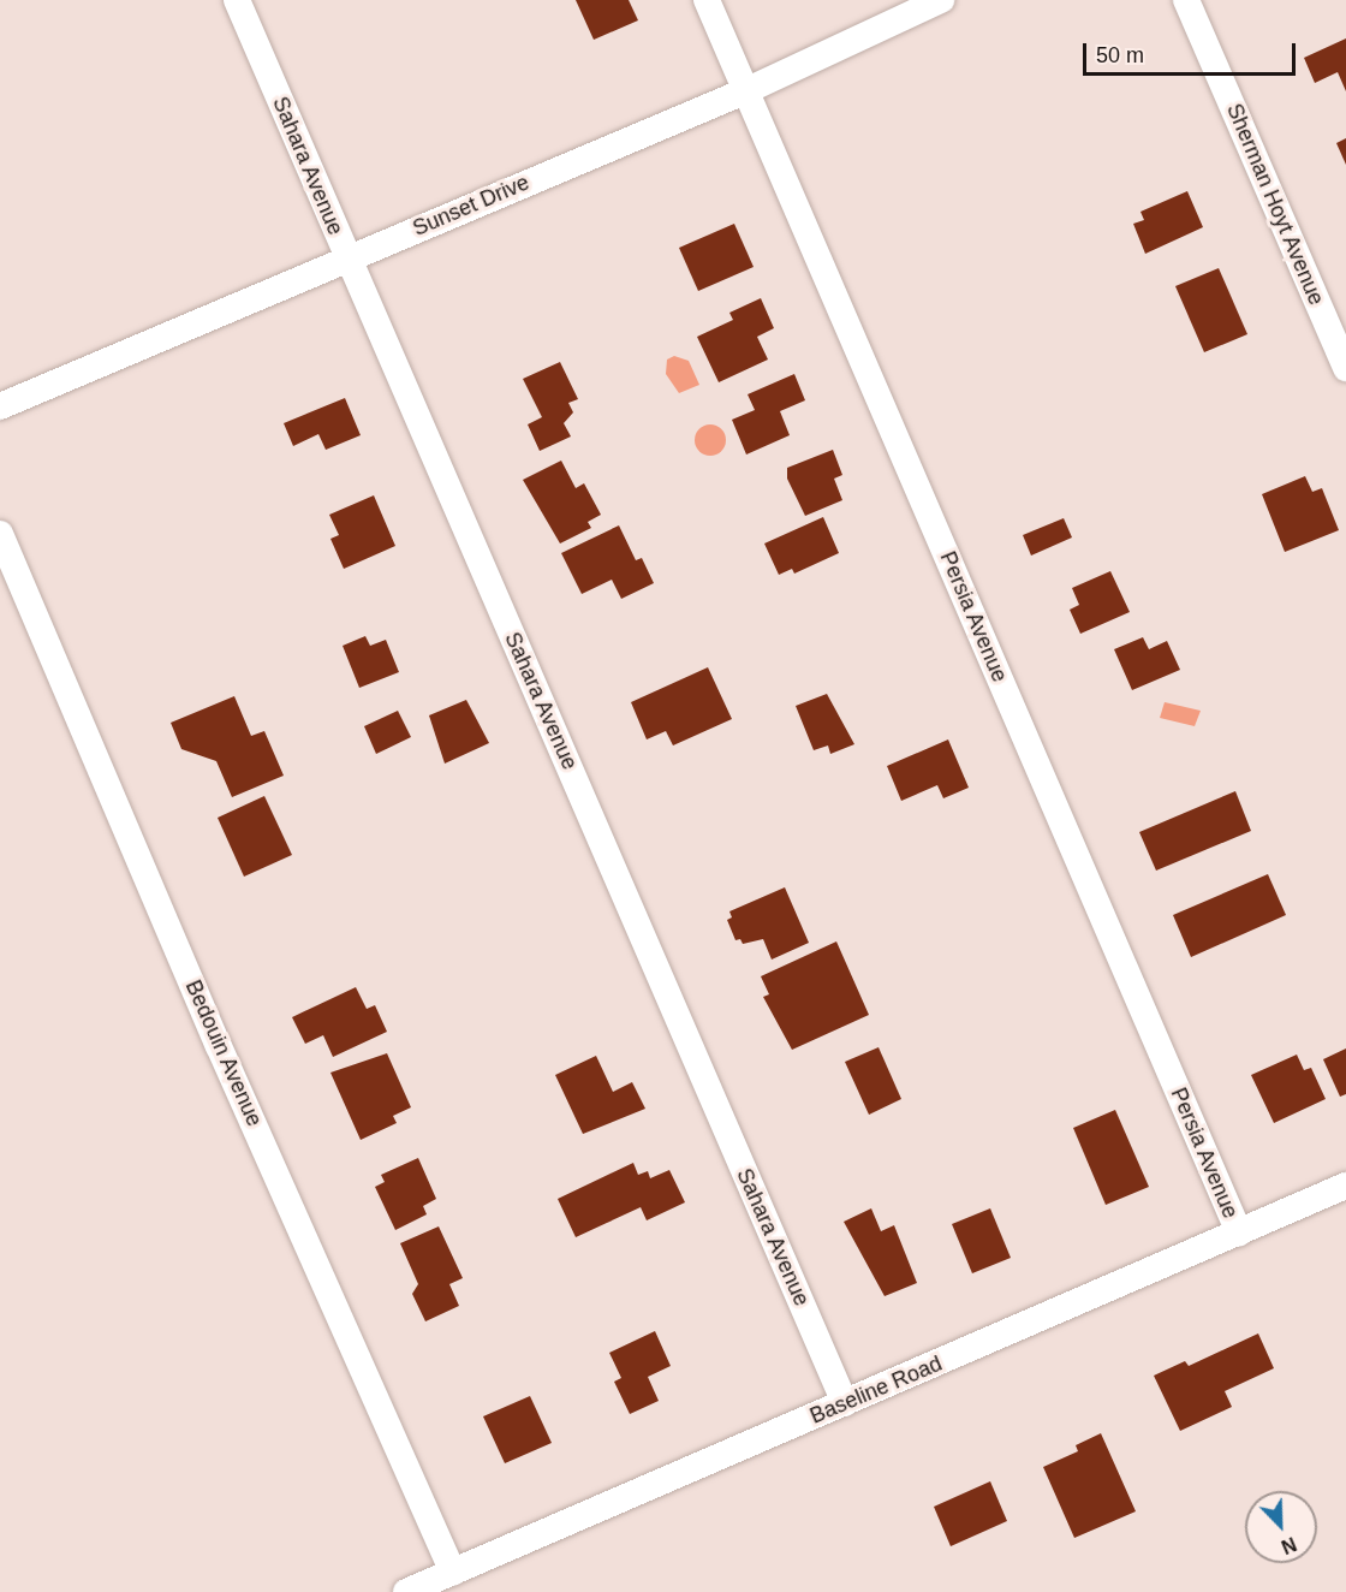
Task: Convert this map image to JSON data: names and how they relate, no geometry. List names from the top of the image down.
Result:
{
  "streets": {
    "street": [
      "Sahara Avenue",
      "Sherman Hoyt Avenue",
      "Sunset Drive",
      "Persia Avenue",
      "Bedouin Avenue",
      "Baseline Road"
    ]
  },
  "crossings": [
    ["Sahara Avenue", "Sunset Drive"],
    ["Sahara Avenue", "Baseline Road"],
    ["Sunset Drive", "Persia Avenue"],
    ["Persia Avenue", "Baseline Road"],
    ["Bedouin Avenue", "Baseline Road"]
  ],
  "scale_bar": "50 m",
  "north": "bottom right"
}
